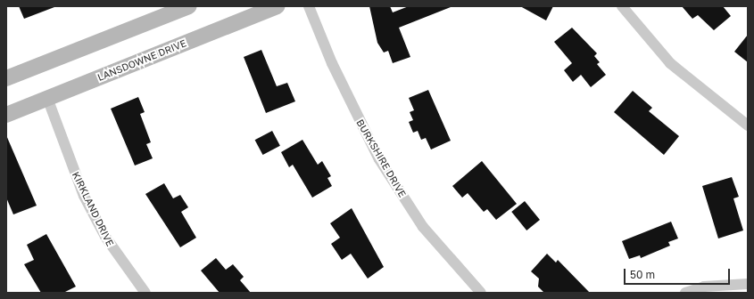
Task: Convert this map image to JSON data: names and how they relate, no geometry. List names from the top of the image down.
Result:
{
  "streets": {
    "street": ["LANSDOWNE DRIVE", "BURKSHIRE DRIVE", "KIRKLAND DRIVE"]
  },
  "crossings": [
    ["LANSDOWNE DRIVE", "KIRKLAND DRIVE"]
  ],
  "scale_bar": "50 m"
}
